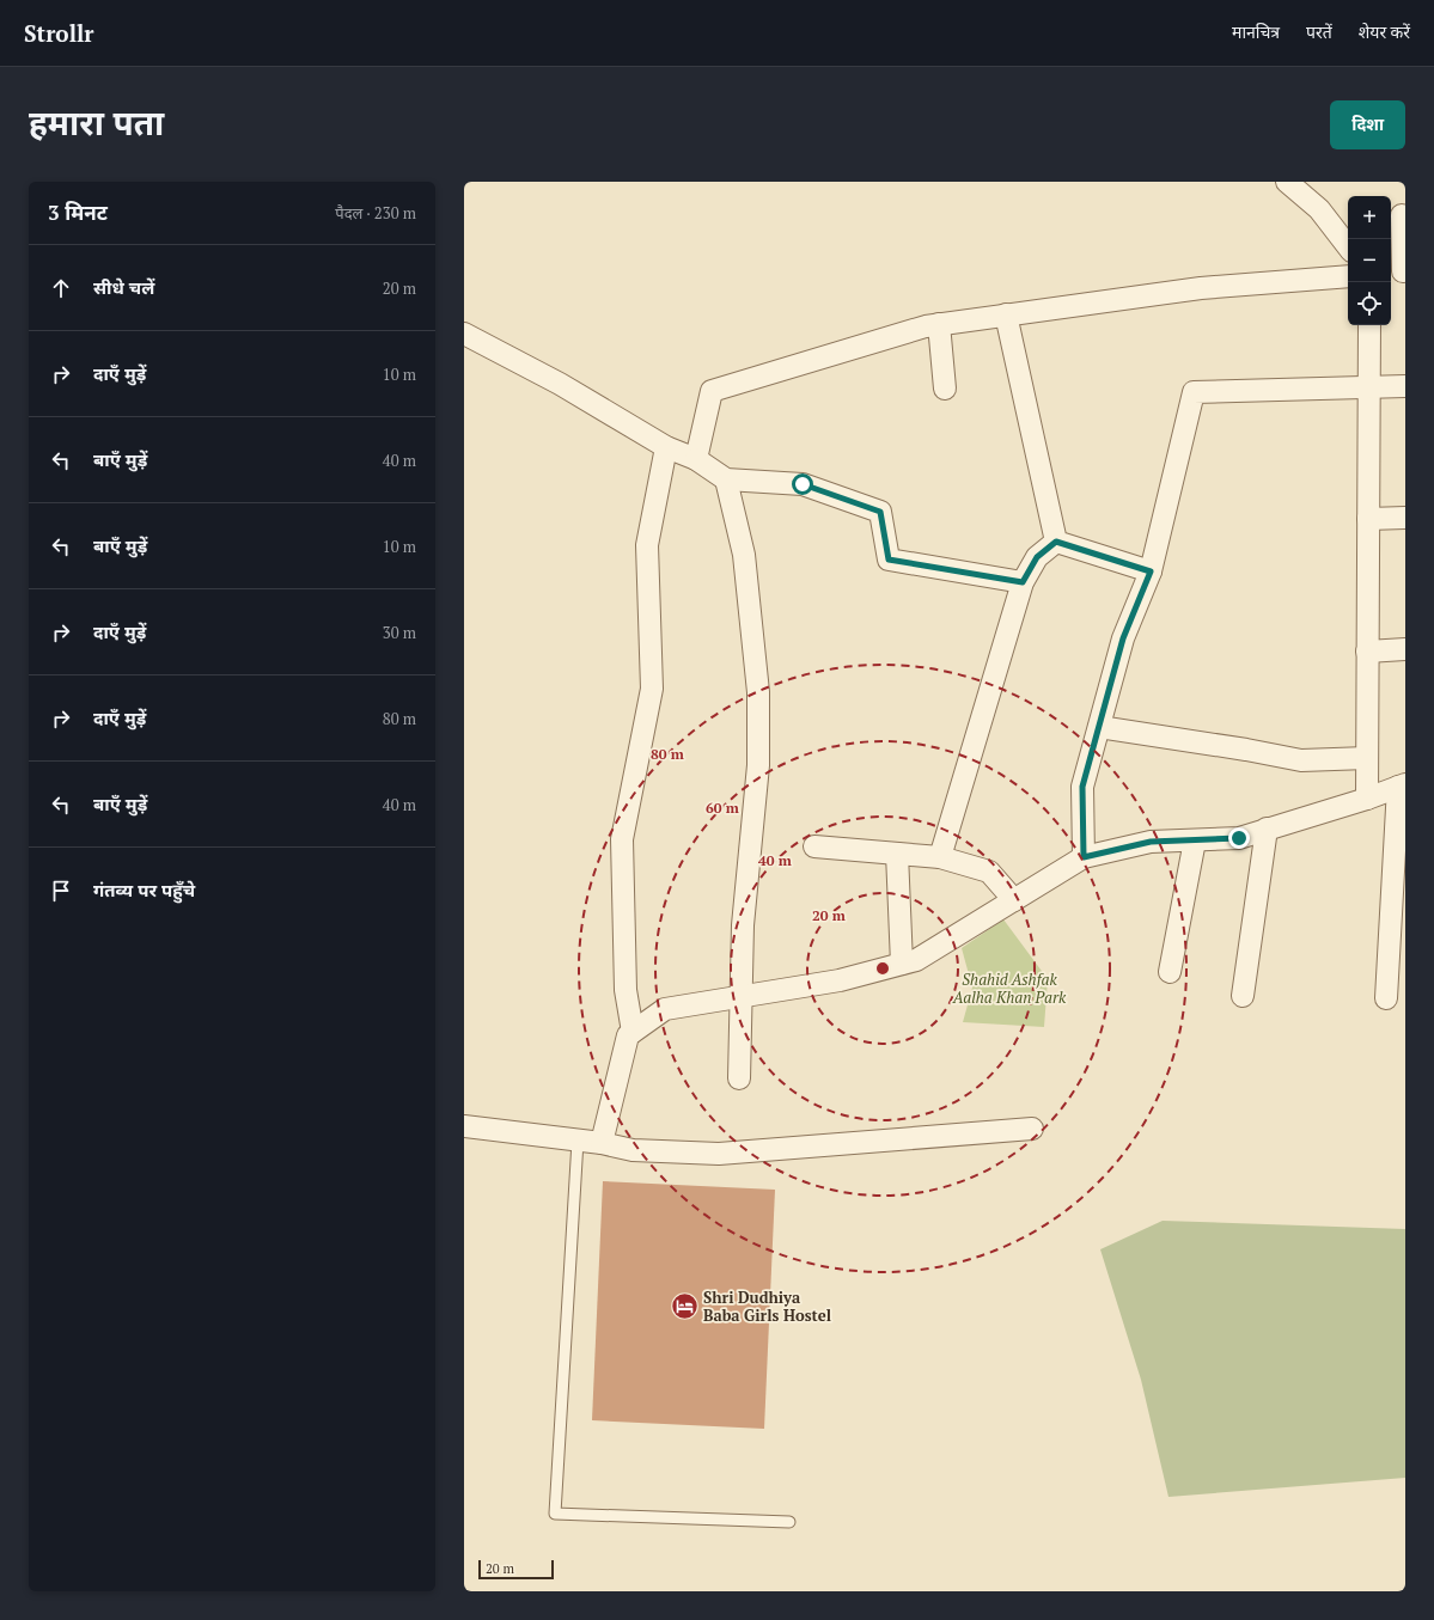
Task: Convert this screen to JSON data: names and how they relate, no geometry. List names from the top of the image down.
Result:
{
  "parks": ["Shahid Ashfak Aalha Khan Park"],
  "places": {
    "hotel": ["Shri Dudhiya Baba Girls Hostel"]
  },
  "scale_bar": "20 m",
  "page": {
    "header": "Strollr",
    "nav": ["मानचित्र", "परतें", "शेयर करें"],
    "title": "हमारा पता",
    "buttons": "दिशा",
    "heading": ["3 मिनट", "पैदल · 230 m"],
    "map_buttons": ["+", "−"],
    "list": [
      ["सीधे चलें", "20 m"],
      ["दाएँ मुड़ें", "10 m"],
      ["बाएँ मुड़ें", "40 m"],
      ["बाएँ मुड़ें", "10 m"],
      ["दाएँ मुड़ें", "30 m"],
      ["दाएँ मुड़ें", "80 m"],
      ["बाएँ मुड़ें", "40 m"],
      "गंतव्य पर पहुँचे"
    ],
    "scale": "20 m"
  },
  "rings": [
    "80 m",
    "60 m",
    "40 m",
    "20 m"
  ]
}
